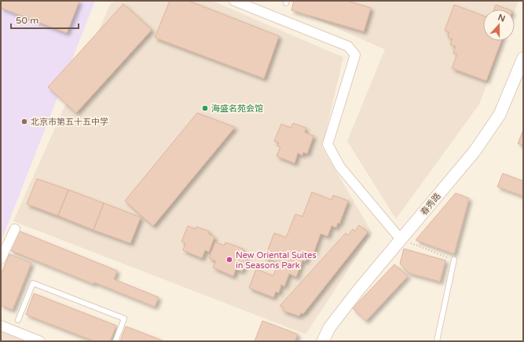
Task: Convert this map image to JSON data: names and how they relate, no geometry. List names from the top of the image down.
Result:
{
  "streets": {
    "street": ["春秀路"]
  },
  "places": ["海盛名苑会馆", "北京市第五十五中学", "New Oriental Suites in Seasons Park"],
  "scale_bar": "50 m",
  "north": "top"
}
